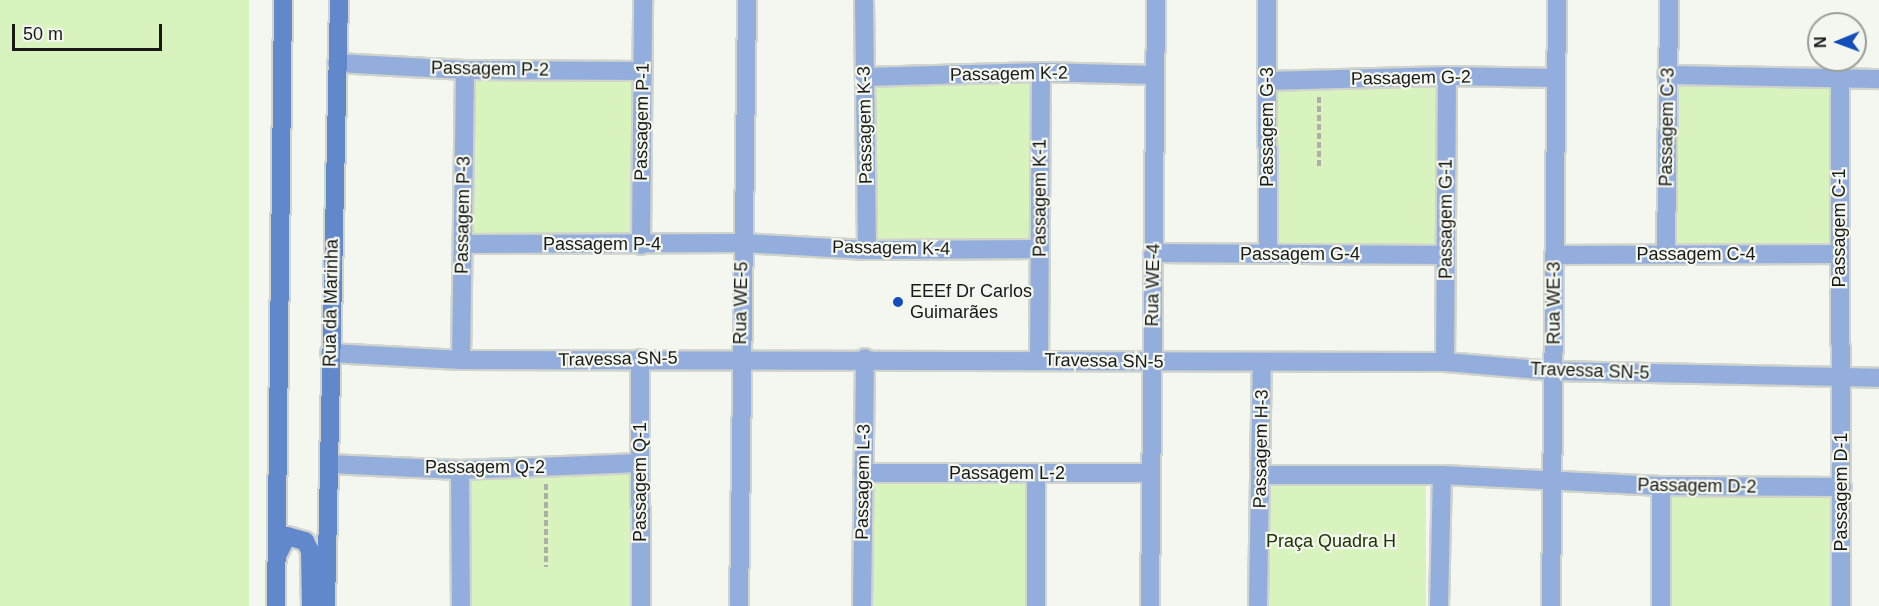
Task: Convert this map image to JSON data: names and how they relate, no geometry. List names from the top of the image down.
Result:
{
  "streets": {
    "main road": ["Rua da Marinha"],
    "street": [
      "Passagem P-2",
      "Passagem K-2",
      "Passagem G-2",
      "Passagem P-1",
      "Passagem K-3",
      "Passagem G-3",
      "Passagem C-3",
      "Passagem K-1",
      "Passagem P-3",
      "Passagem G-1",
      "Passagem C-1",
      "Passagem P-4",
      "Passagem K-4",
      "Passagem G-4",
      "Passagem C-4",
      "Rua WE-4",
      "Rua WE-5",
      "Rua WE-3",
      "Travessa SN-5",
      "Passagem H-3",
      "Passagem Q-2",
      "Passagem L-2",
      "Passagem Q-1",
      "Passagem L-3",
      "Passagem D-2",
      "Passagem D-1"
    ]
  },
  "crossings": [
    ["Passagem P-2", "Passagem P-1"],
    ["Passagem P-2", "Passagem P-3"],
    ["Passagem P-2", "Rua da Marinha"],
    ["Passagem K-2", "Passagem K-3"],
    ["Passagem K-2", "Passagem K-1"],
    ["Passagem K-2", "Rua WE-4"],
    ["Passagem G-2", "Passagem G-3"],
    ["Passagem G-2", "Passagem G-1"],
    ["Passagem G-2", "Rua WE-3"],
    ["Passagem P-1", "Passagem P-4"],
    ["Passagem K-3", "Passagem K-4"],
    ["Passagem G-3", "Passagem G-4"],
    ["Passagem C-3", "Passagem C-4"],
    ["Passagem K-1", "Passagem K-4"],
    ["Passagem K-1", "Travessa SN-5"],
    ["Passagem P-3", "Passagem P-4"],
    ["Passagem P-3", "Travessa SN-5"],
    ["Passagem G-1", "Passagem G-4"],
    ["Passagem G-1", "Travessa SN-5"],
    ["Passagem C-1", "Passagem C-4"],
    ["Passagem C-1", "Travessa SN-5"],
    ["Passagem C-1", "Passagem D-1"],
    ["Passagem P-4", "Passagem K-4"],
    ["Passagem P-4", "Rua WE-5"],
    ["Passagem K-4", "Rua WE-5"],
    ["Passagem G-4", "Rua WE-4"],
    ["Passagem C-4", "Rua WE-3"],
    ["Rua WE-4", "Travessa SN-5"],
    ["Rua WE-4", "Passagem L-2"],
    ["Rua da Marinha", "Travessa SN-5"],
    ["Rua da Marinha", "Passagem Q-2"],
    ["Rua WE-5", "Travessa SN-5"],
    ["Rua WE-3", "Travessa SN-5"],
    ["Rua WE-3", "Passagem D-2"],
    ["Travessa SN-5", "Passagem H-3"],
    ["Travessa SN-5", "Passagem Q-1"],
    ["Travessa SN-5", "Passagem L-3"],
    ["Travessa SN-5", "Passagem D-1"],
    ["Passagem H-3", "Passagem D-2"],
    ["Passagem Q-2", "Passagem Q-1"],
    ["Passagem L-2", "Passagem L-3"],
    ["Passagem D-2", "Passagem D-1"]
  ],
  "parks": ["Praça Quadra H"],
  "places": ["EEEf Dr Carlos Guimarães"],
  "scale_bar": "50 m",
  "north": "left"
}
